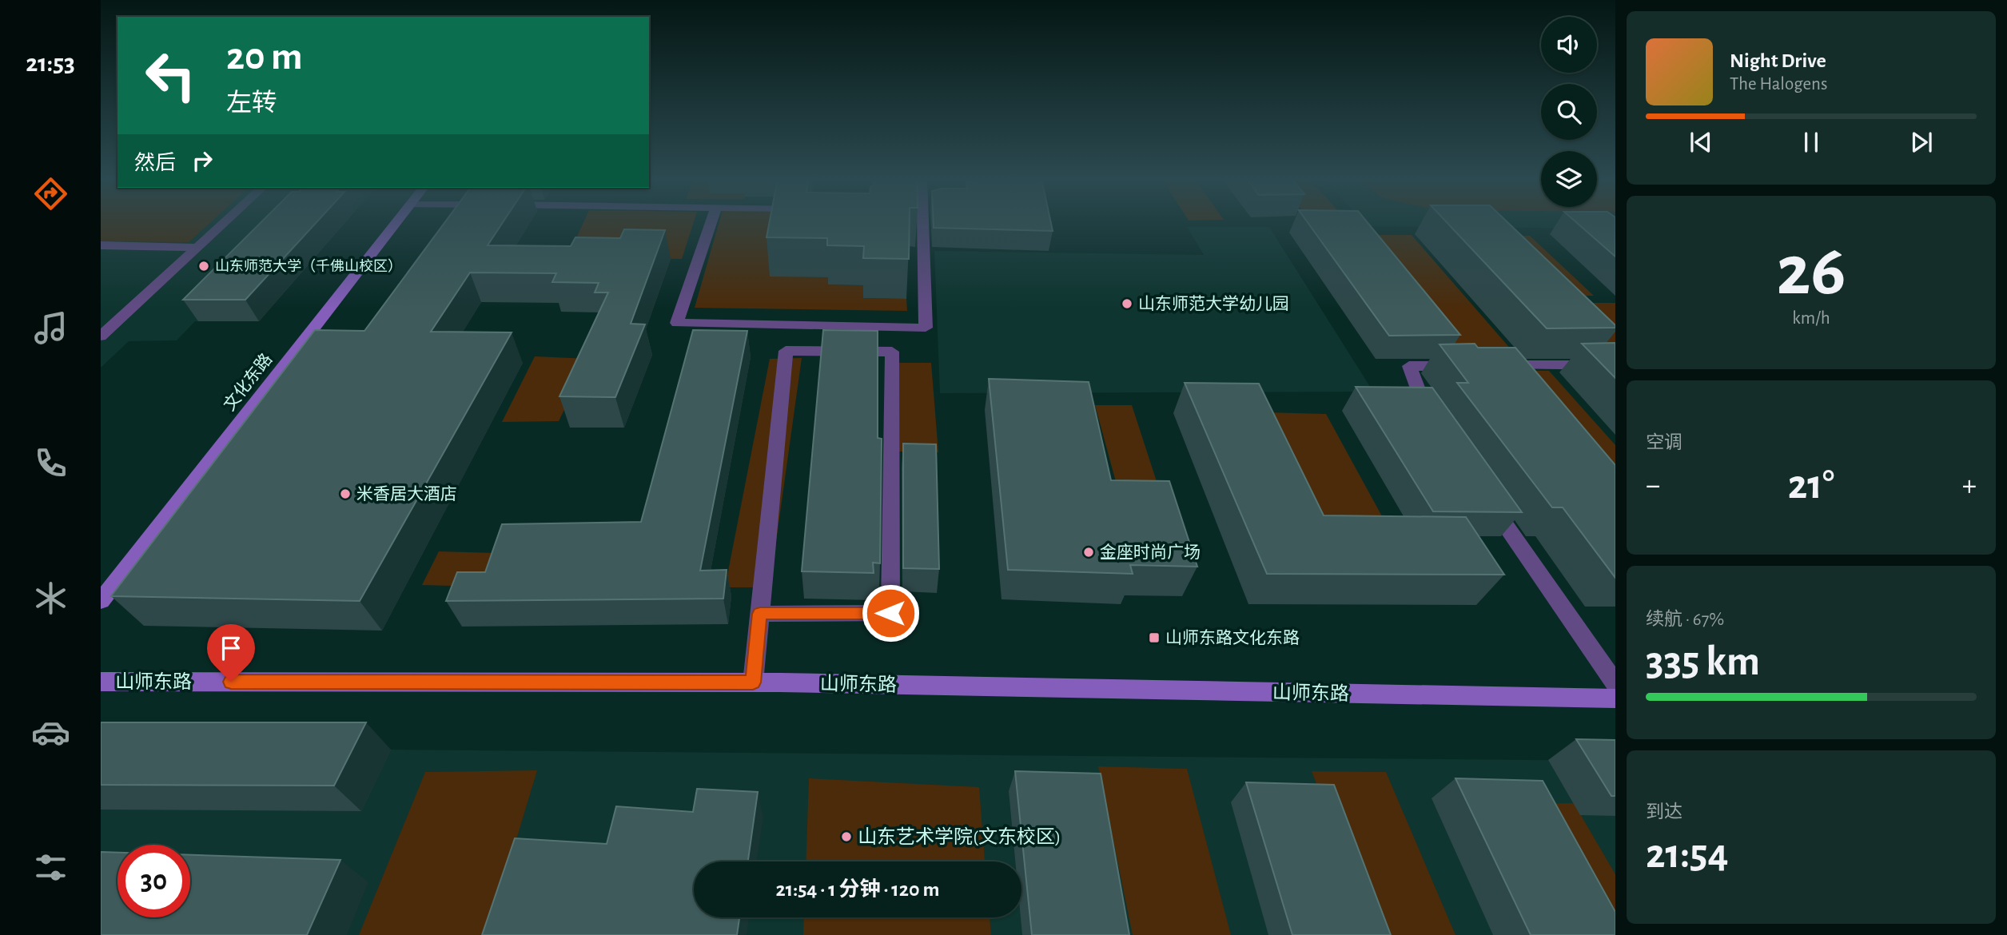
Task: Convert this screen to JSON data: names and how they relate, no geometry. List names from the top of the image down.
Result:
{
  "streets": {
    "main road": ["文化东路", "山师东路"]
  },
  "places": {
    "other": [
      "山东师范大学（千佛山校区）",
      "山东师范大学幼儿园",
      "米香居大酒店",
      "金座时尚广场",
      "山东艺术学院(文东校区)"
    ],
    "transit": ["山师东路文化东路"]
  },
  "page": {
    "tabs": "21:53",
    "turn": ["20 m", "左转"],
    "song": ["Night Drive", "The Halogens"],
    "then": "然后",
    "tile": [
      ["26", "km/h"],
      "空调",
      ["续航 · 67%", "335 km"],
      ["到达", "21:54"]
    ],
    "heat": ["−", "21°", "+"],
    "limit": "30",
    "trip": "21:54 · 1 分钟 · 120 m"
  }
}
